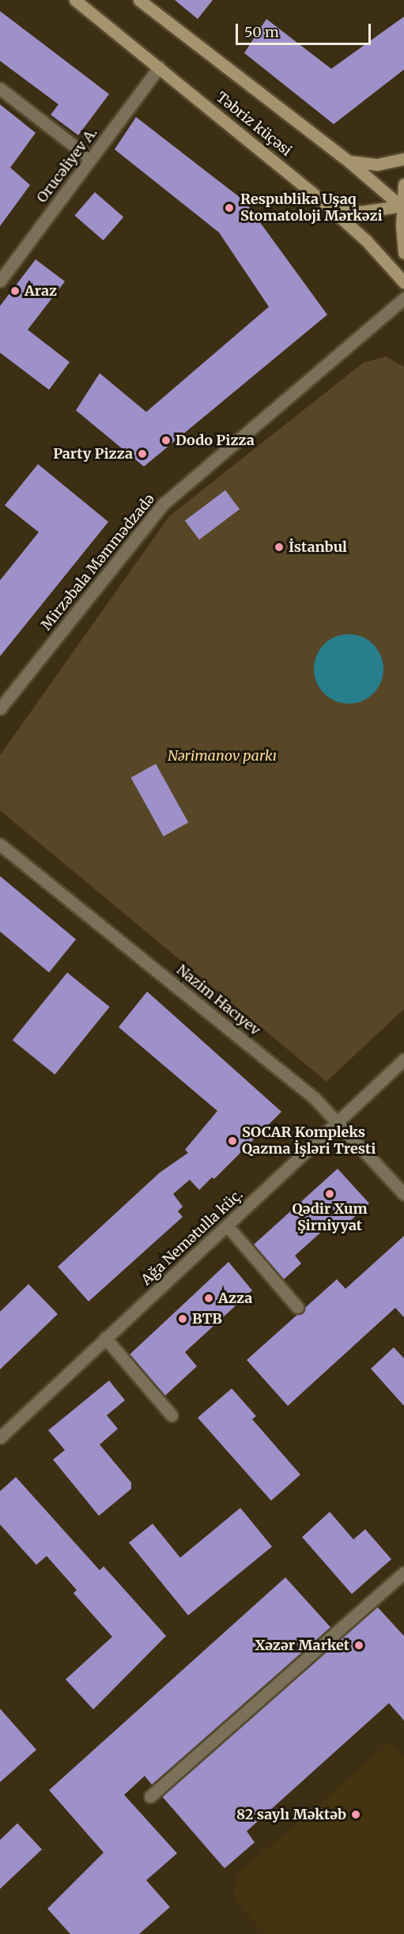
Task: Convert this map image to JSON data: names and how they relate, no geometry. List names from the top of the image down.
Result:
{
  "streets": {
    "main road": ["Təbriz küçəsi"],
    "street": [
      "Orucəliyev A.",
      "Mirzəbala Məmmədzadə",
      "Nazim Hacıyev",
      "Ağa Nemətulla küç."
    ]
  },
  "crossings": [
    ["Təbriz küçəsi", "Orucəliyev A."],
    ["Nazim Hacıyev", "Ağa Nemətulla küç."]
  ],
  "parks": ["Nərimanov parkı"],
  "places": [
    "Respublika Uşaq Stomatoloji Mərkəzi",
    "Araz",
    "Dodo Pizza",
    "Party Pizza",
    "İstanbul",
    "SOCAR Kompleks Qazma İşləri Tresti",
    "Qədir Xum Şirniyyat",
    "Azza",
    "BTB",
    "Xəzər Market",
    "82 saylı Məktəb"
  ],
  "scale_bar": "50 m"
}
